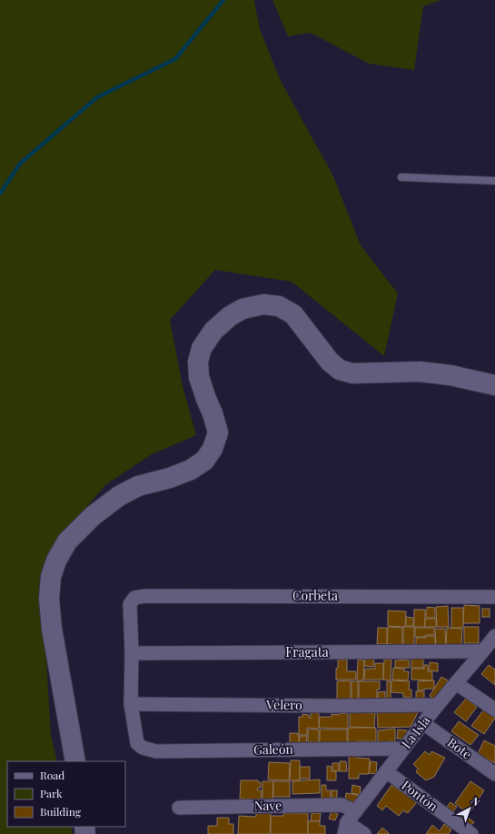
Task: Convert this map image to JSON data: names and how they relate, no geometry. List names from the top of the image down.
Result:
{
  "streets": {
    "street": [
      "Corbeta",
      "Fragata",
      "Velero",
      "La Isla",
      "Bote",
      "Galeón",
      "Pontón",
      "Nave"
    ]
  },
  "crossings": [
    ["Corbeta", "Fragata"],
    ["Fragata", "La Isla"],
    ["Velero", "La Isla"],
    ["Velero", "Galeón"],
    ["La Isla", "Bote"],
    ["La Isla", "Galeón"],
    ["La Isla", "Pontón"],
    ["La Isla", "Nave"]
  ],
  "legend": ["Road", "Park", "Building"],
  "north": "top right"
}
